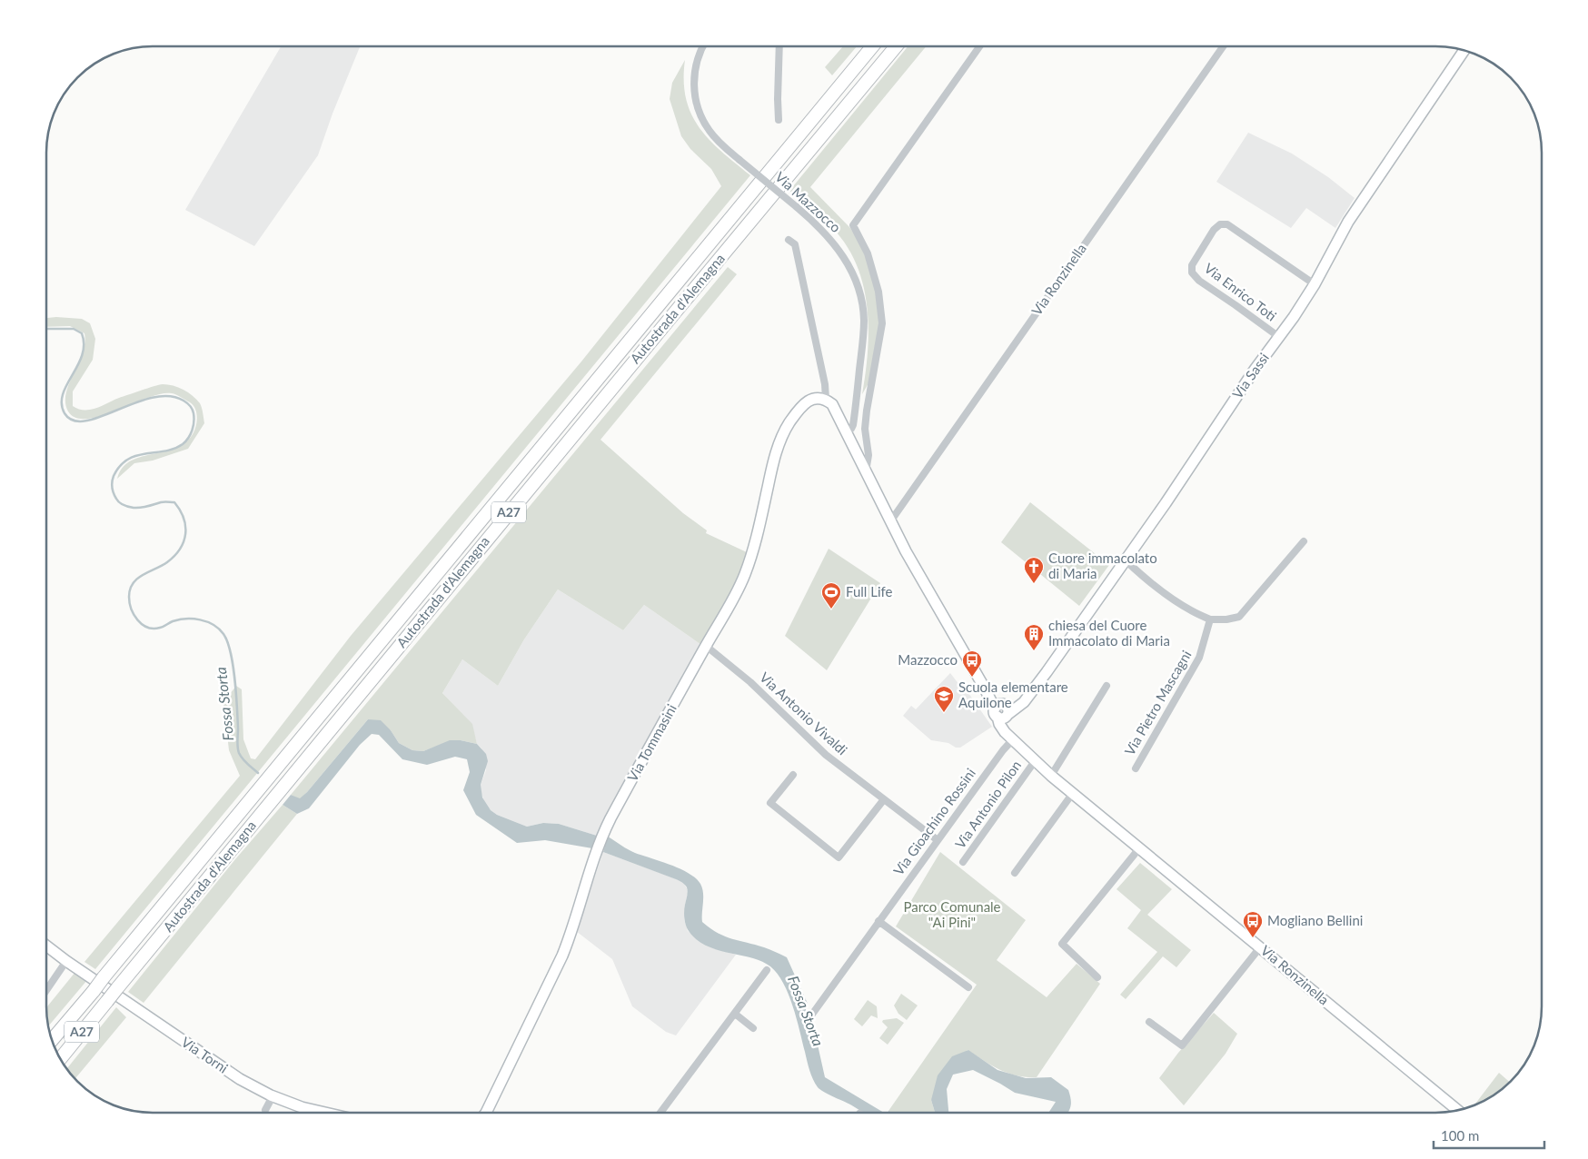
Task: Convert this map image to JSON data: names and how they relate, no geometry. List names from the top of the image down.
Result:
{
  "streets": {
    "highway": ["Autostrada d'Alemagna", "A27"],
    "street": [
      "Via Mazzocco",
      "Via Ronzinella",
      "Via Enrico Toti",
      "Via Sassi",
      "Via Pietro Mascagni",
      "Via Antonio Vivaldi",
      "Via Tommasini",
      "Via Antonio Pilon",
      "Via Gioachino Rossini",
      "Via Torni"
    ]
  },
  "crossings": [
    ["Via Mazzocco", "Via Ronzinella"],
    ["Via Ronzinella", "Via Sassi"],
    ["Via Ronzinella", "Via Tommasini"],
    ["Via Ronzinella", "Via Antonio Pilon"],
    ["Via Ronzinella", "Via Gioachino Rossini"],
    ["Via Enrico Toti", "Via Sassi"],
    ["Via Antonio Vivaldi", "Via Tommasini"],
    ["Via Antonio Vivaldi", "Via Gioachino Rossini"]
  ],
  "water": ["Fossa Storta"],
  "parks": ["Parco Comunale \"Ai Pini\""],
  "places": {
    "church": ["Cuore immacolato di Maria"],
    "sports": ["Full Life"],
    "building": ["chiesa del Cuore Immacolato di Maria"],
    "bus stop": ["Mazzocco", "Mogliano Bellini"],
    "school or university": ["Scuola elementare Aquilone"]
  },
  "scale_bar": "100 m"
}
